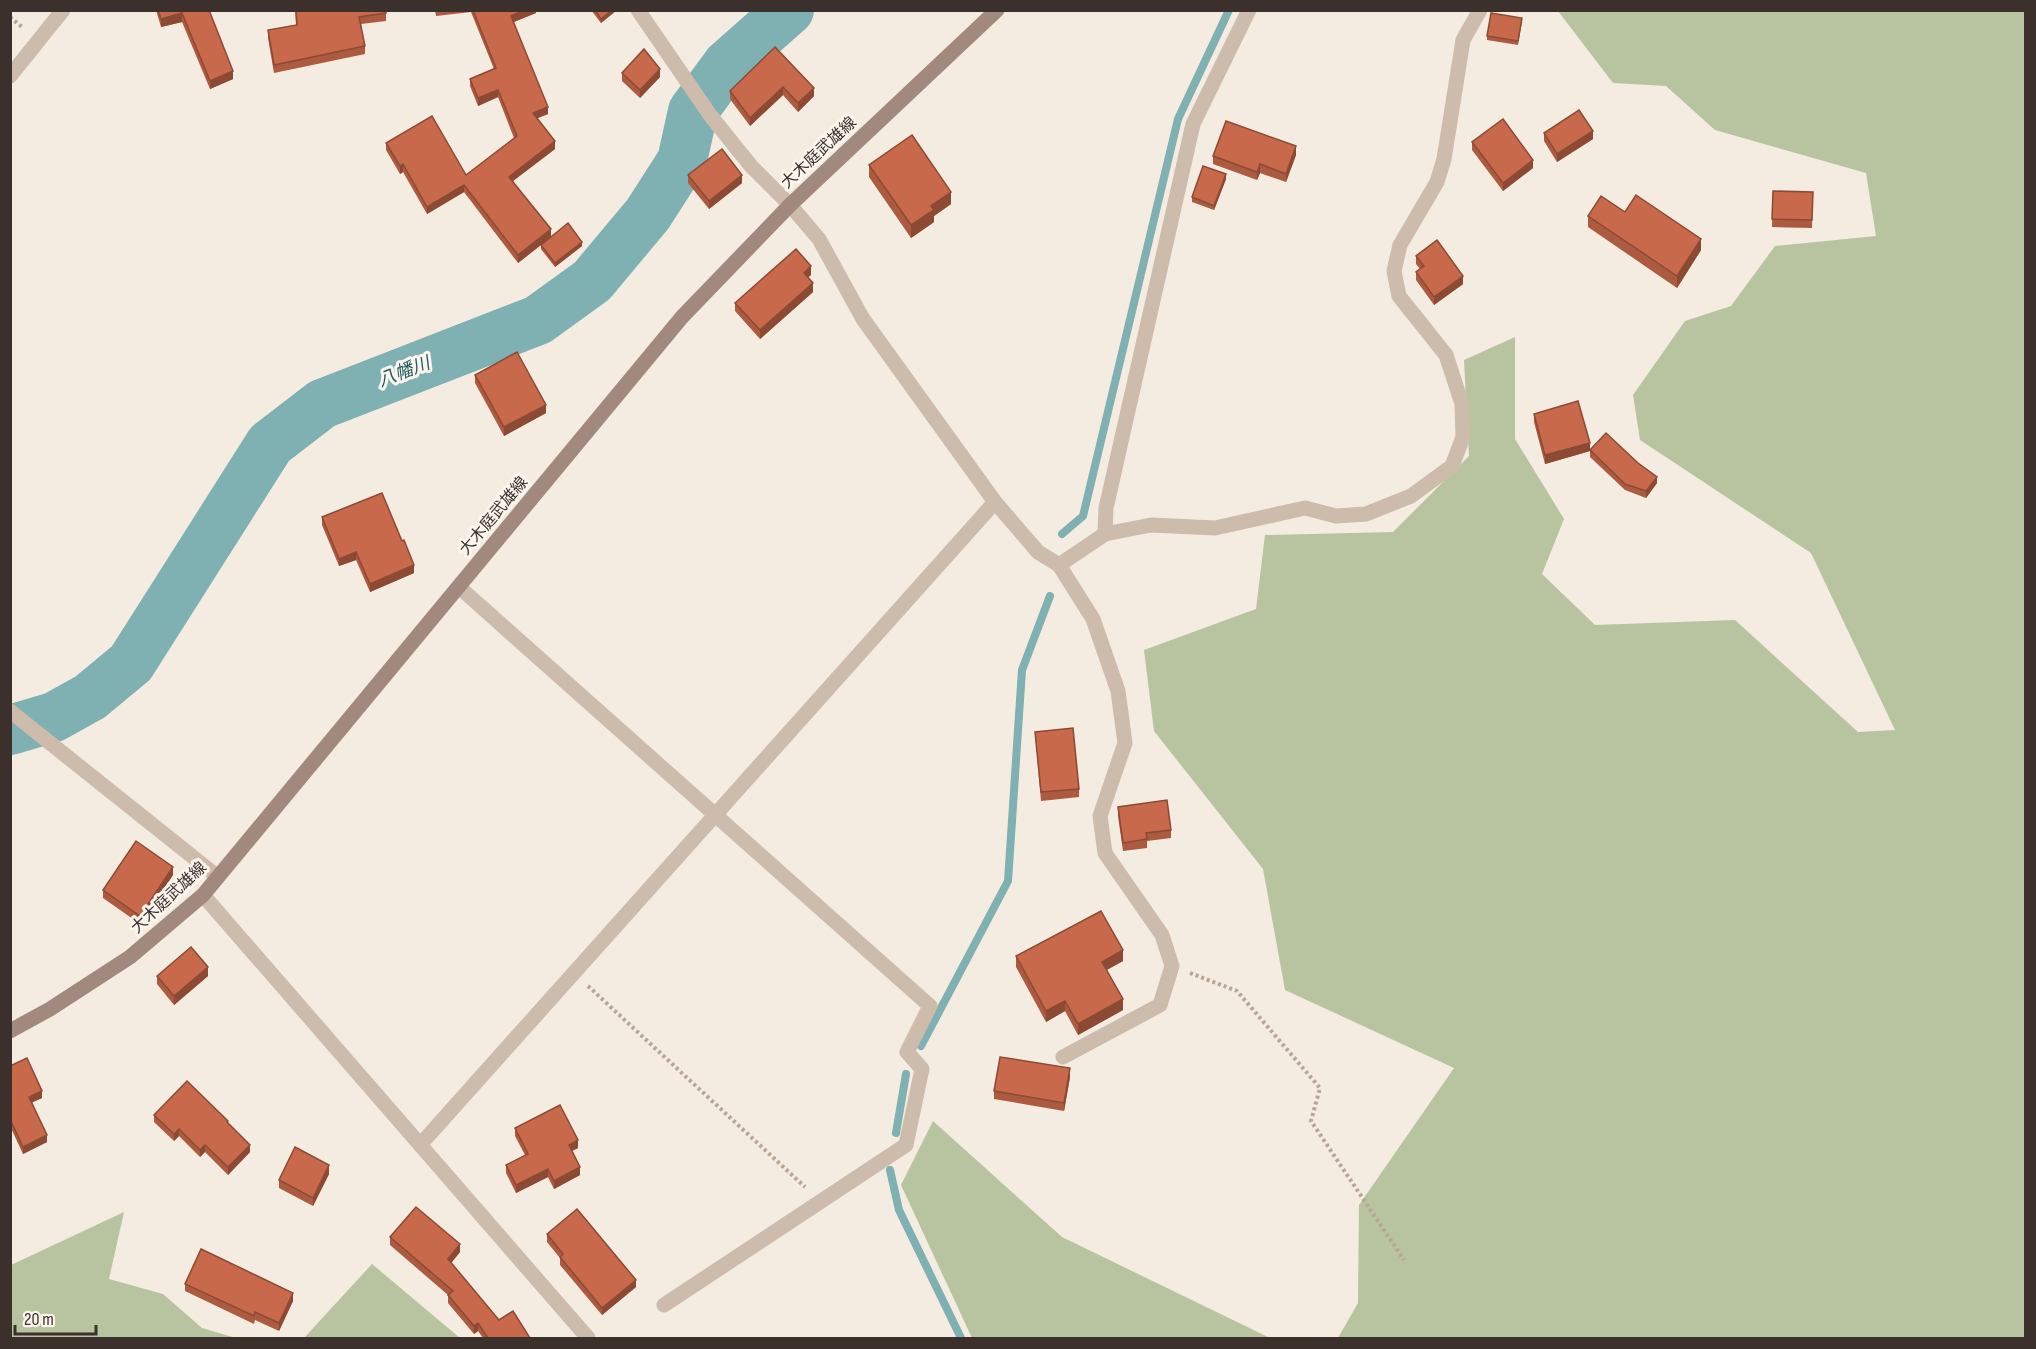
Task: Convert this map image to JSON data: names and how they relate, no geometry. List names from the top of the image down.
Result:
{
  "streets": {
    "main road": ["大木庭武雄線"]
  },
  "water": ["八幡川"],
  "scale_bar": "20 m"
}
